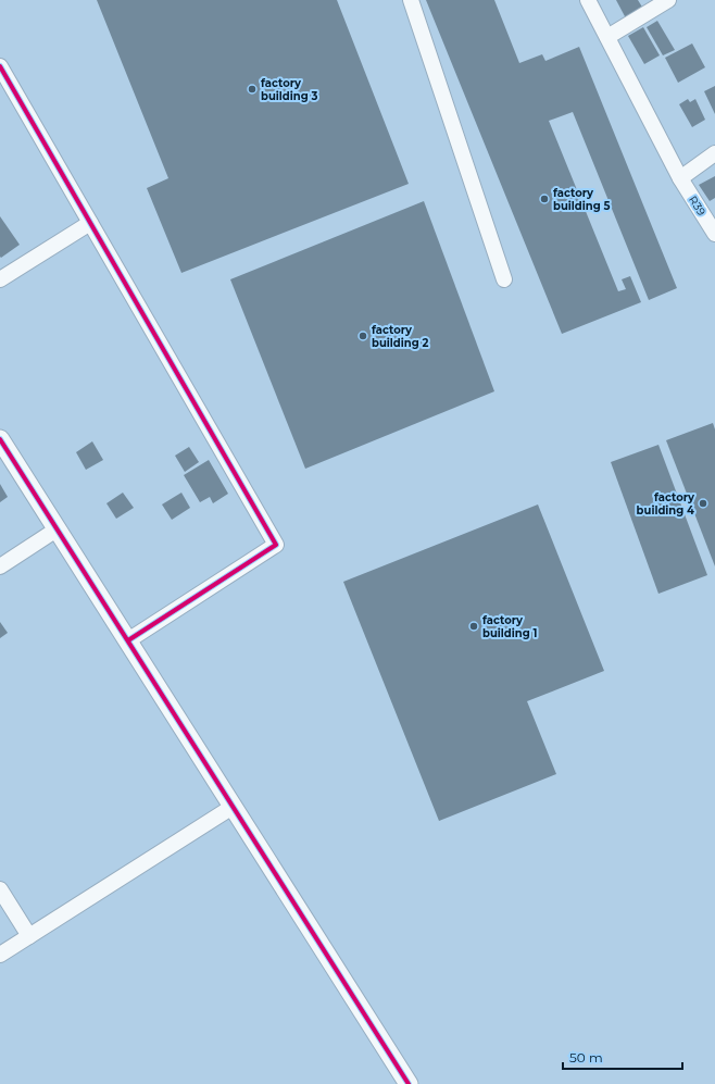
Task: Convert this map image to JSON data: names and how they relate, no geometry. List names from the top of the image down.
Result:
{
  "streets": {
    "street": ["R39"]
  },
  "places": [
    "factory building 3",
    "factory building 5",
    "factory building 2",
    "factory building 4",
    "factory building 1"
  ],
  "scale_bar": "50 m"
}
